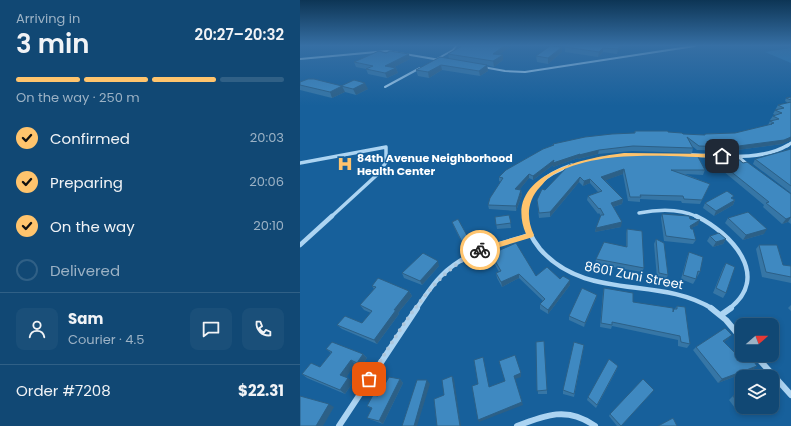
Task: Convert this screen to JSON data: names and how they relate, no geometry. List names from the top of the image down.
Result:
{
  "streets": {
    "street": ["8601 Zuni Street"]
  },
  "places": {
    "hospital": ["84th Avenue Neighborhood Health Center"]
  },
  "north": "right",
  "page": {
    "heading": ["3 min", "Arriving in", "20:27–20:32"],
    "panel": [
      "Sam",
      "Courier · 4.5",
      "Order #7208",
      "$22.31"
    ],
    "bar": "On the way · 250 m",
    "list": [
      ["Confirmed", "20:03"],
      ["Preparing", "20:06"],
      ["On the way", "20:10"],
      "Delivered"
    ]
  }
}
